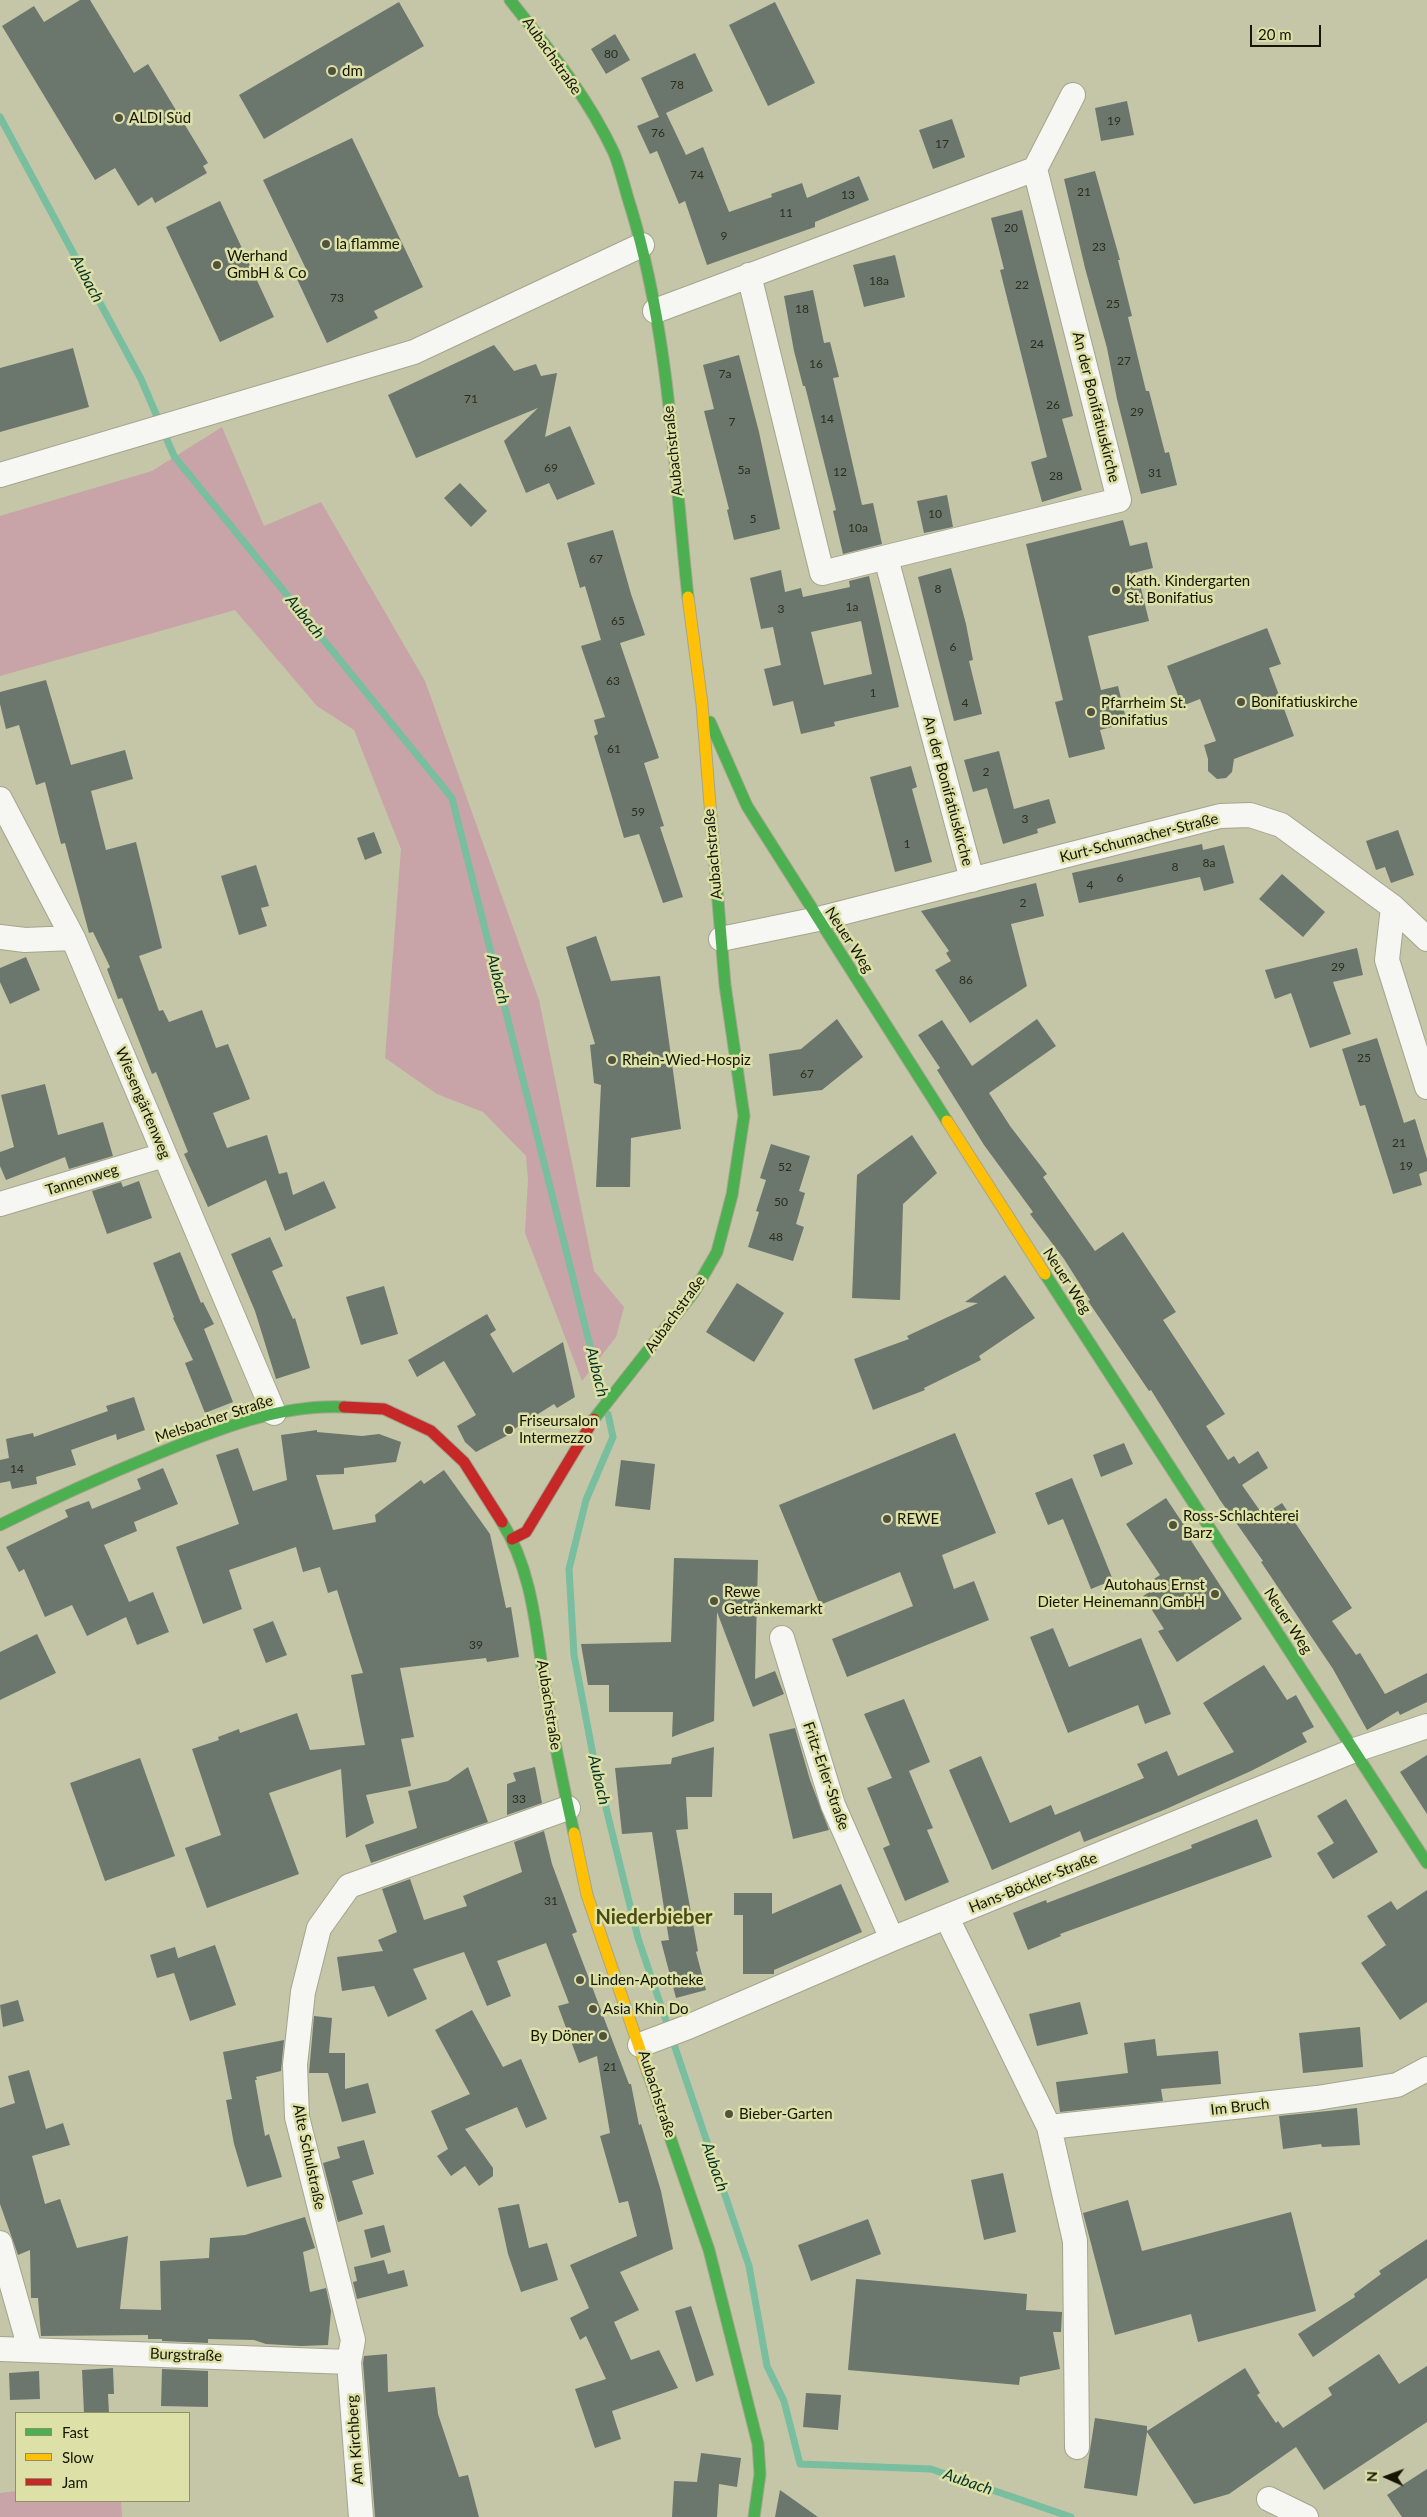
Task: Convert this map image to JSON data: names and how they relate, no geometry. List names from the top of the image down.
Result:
{
  "streets": {
    "street": [
      "Aubachstraße",
      "An der Bonifatiuskirche",
      "Kurt-Schumacher-Straße",
      "Neuer Weg",
      "Wiesengärtenweg",
      "Tannenweg",
      "Melsbacher Straße",
      "Fritz-Erler-Straße",
      "Hans-Böckler-Straße",
      "Im Bruch",
      "Alte Schulstraße",
      "Burgstraße",
      "Am Kirchberg"
    ]
  },
  "crossings": [
    ["Aubachstraße", "Neuer Weg"],
    ["Aubachstraße", "Melsbacher Straße"],
    ["Aubachstraße", "Hans-Böckler-Straße"],
    ["Aubachstraße", "Alte Schulstraße"],
    ["An der Bonifatiuskirche", "Kurt-Schumacher-Straße"],
    ["Kurt-Schumacher-Straße", "Neuer Weg"],
    ["Neuer Weg", "Hans-Böckler-Straße"],
    ["Wiesengärtenweg", "Tannenweg"],
    ["Wiesengärtenweg", "Melsbacher Straße"],
    ["Fritz-Erler-Straße", "Hans-Böckler-Straße"],
    ["Alte Schulstraße", "Burgstraße"],
    ["Alte Schulstraße", "Am Kirchberg"],
    ["Burgstraße", "Am Kirchberg"]
  ],
  "districts": ["Niederbieber"],
  "water": ["Aubach"],
  "places": [
    "dm",
    "ALDI Süd",
    "la flamme",
    "Werhand GmbH & Co",
    "Kath. Kindergarten St. Bonifatius",
    "Bonifatiuskirche",
    "Pfarrheim St. Bonifatius",
    "Rhein-Wied-Hospiz",
    "Friseursalon Intermezzo",
    "REWE",
    "Ross-Schlachterei Barz",
    "Autohaus Ernst Dieter Heinemann GmbH",
    "Rewe Getränkemarkt",
    "Linden-Apotheke",
    "Asia Khin Do",
    "By Döner",
    "Bieber-Garten"
  ],
  "house_numbers": [
    "80",
    "78",
    "19",
    "76",
    "17",
    "74",
    "21",
    "13",
    "11",
    "20",
    "9",
    "23",
    "18a",
    "22",
    "73",
    "25",
    "18",
    "24",
    "27",
    "16",
    "7a",
    "71",
    "26",
    "29",
    "14",
    "7",
    "69",
    "5a",
    "12",
    "31",
    "28",
    "10",
    "5",
    "10a",
    "67",
    "8",
    "1a",
    "3",
    "65",
    "6",
    "63",
    "1",
    "4",
    "61",
    "2",
    "59",
    "3",
    "1",
    "8a",
    "8",
    "6",
    "4",
    "2",
    "29",
    "86",
    "25",
    "67",
    "21",
    "19",
    "52",
    "50",
    "48",
    "14",
    "39",
    "33",
    "31",
    "21"
  ],
  "legend": ["Fast", "Slow", "Jam"],
  "scale_bar": "20 m",
  "north": "left"
}
